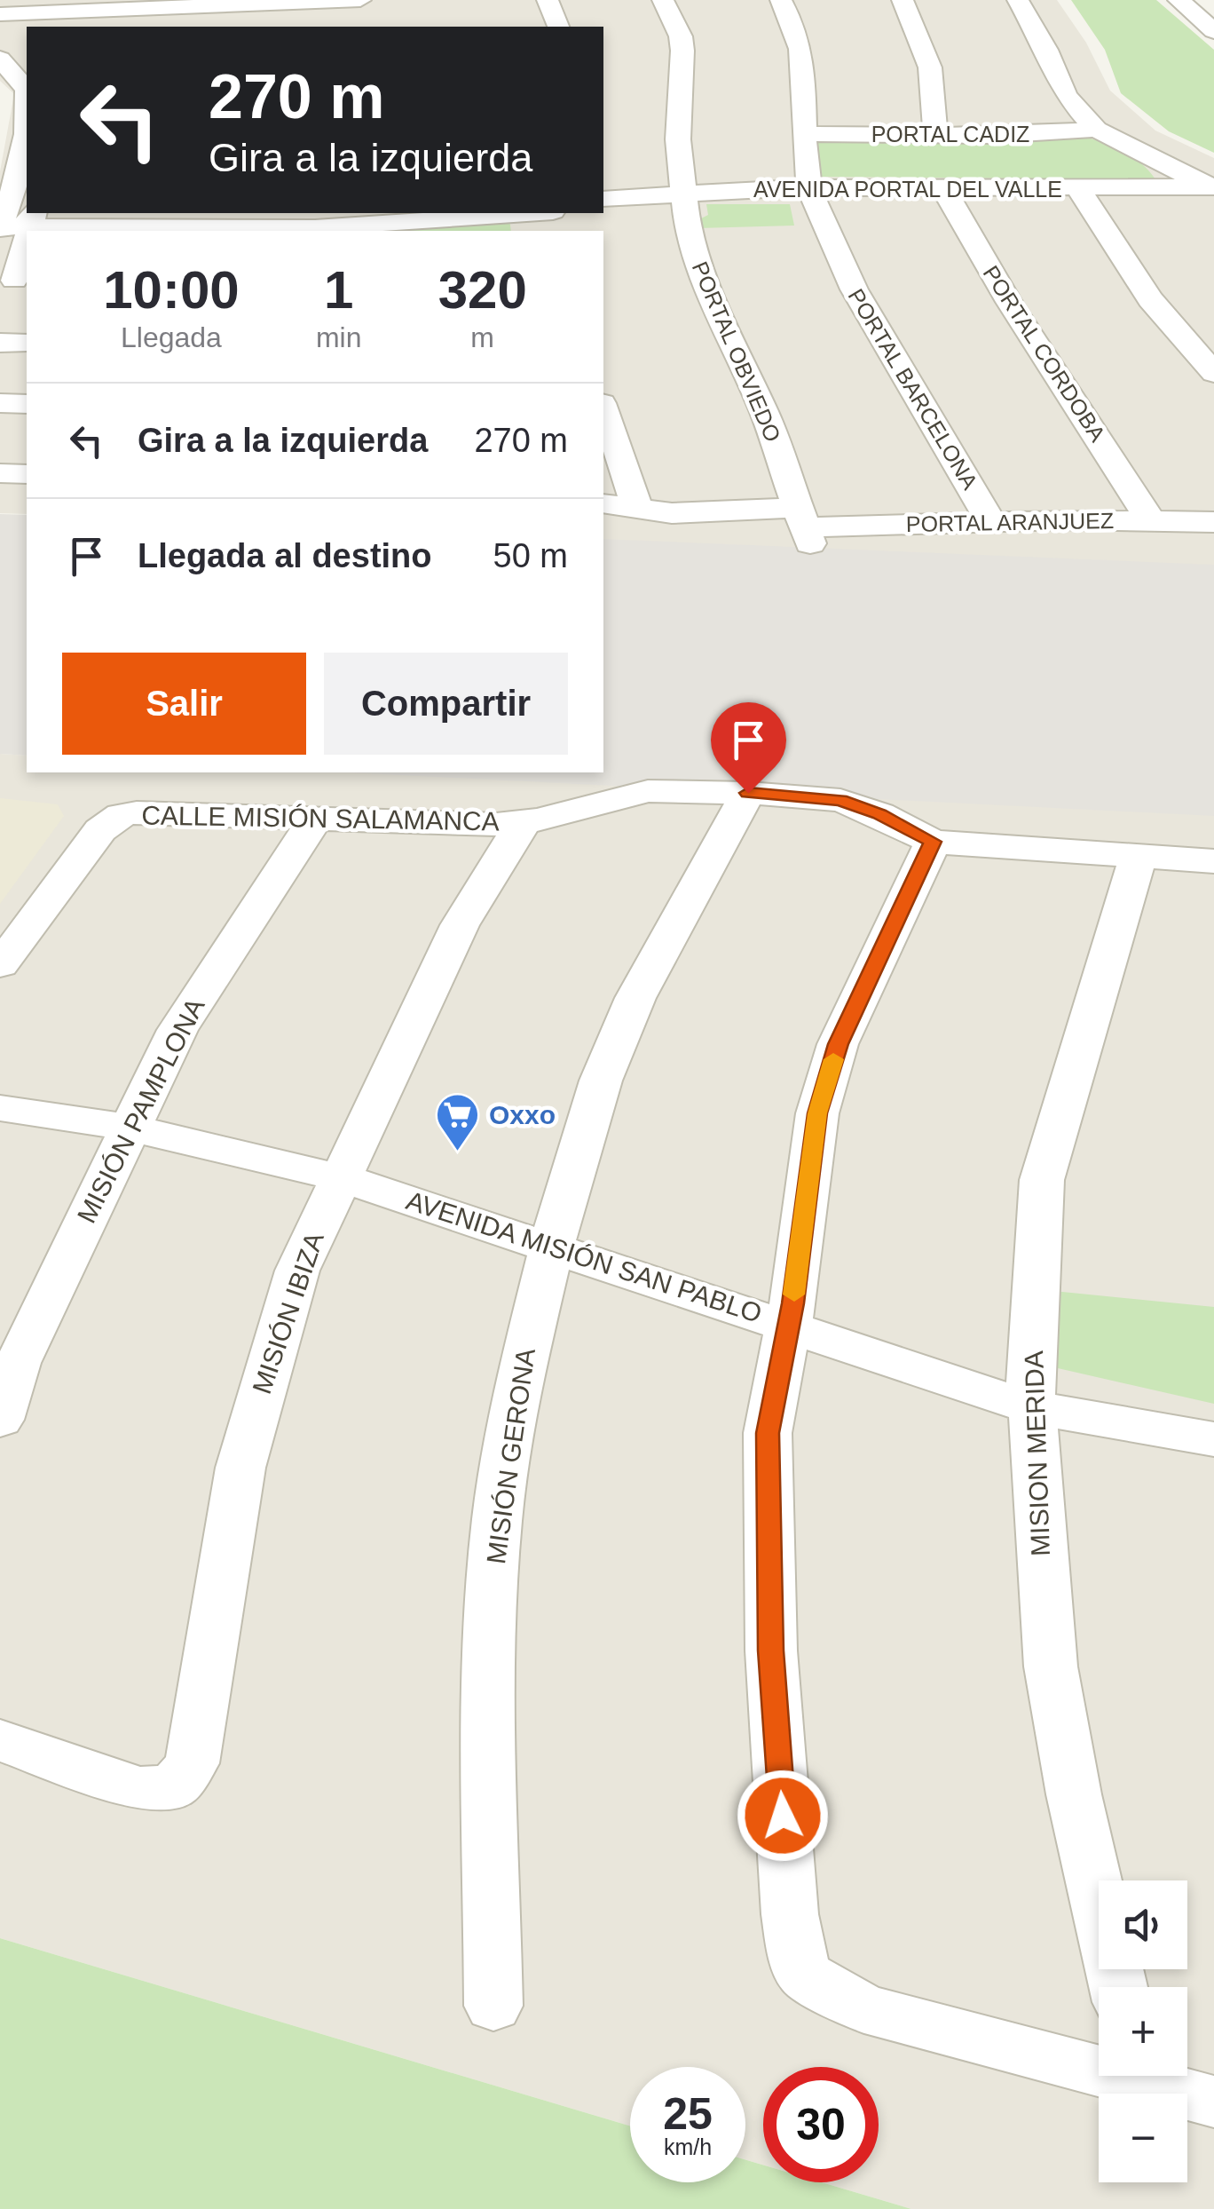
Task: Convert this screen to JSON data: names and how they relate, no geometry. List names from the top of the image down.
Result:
{
  "streets": {
    "street": [
      "PORTAL CADIZ",
      "AVENIDA PORTAL DEL VALLE",
      "PORTAL OBVIEDO",
      "PORTAL CORDOBA",
      "PORTAL BARCELONA",
      "PORTAL ARANJUEZ",
      "CALLE MISIÓN SALAMANCA",
      "MISIÓN PAMPLONA",
      "AVENIDA MISIÓN SAN PABLO",
      "MISIÓN IBIZA",
      "MISION MERIDA",
      "MISIÓN GERONA"
    ]
  },
  "crossings": [
    ["PORTAL CADIZ", "PORTAL BARCELONA"],
    ["AVENIDA PORTAL DEL VALLE", "PORTAL OBVIEDO"],
    ["AVENIDA PORTAL DEL VALLE", "PORTAL CORDOBA"],
    ["AVENIDA PORTAL DEL VALLE", "PORTAL BARCELONA"],
    ["PORTAL OBVIEDO", "PORTAL ARANJUEZ"],
    ["PORTAL CORDOBA", "PORTAL ARANJUEZ"],
    ["PORTAL BARCELONA", "PORTAL ARANJUEZ"],
    ["CALLE MISIÓN SALAMANCA", "MISIÓN PAMPLONA"],
    ["CALLE MISIÓN SALAMANCA", "MISIÓN IBIZA"],
    ["CALLE MISIÓN SALAMANCA", "MISIÓN GERONA"],
    ["MISIÓN PAMPLONA", "AVENIDA MISIÓN SAN PABLO"],
    ["AVENIDA MISIÓN SAN PABLO", "MISIÓN IBIZA"],
    ["AVENIDA MISIÓN SAN PABLO", "MISION MERIDA"],
    ["AVENIDA MISIÓN SAN PABLO", "MISIÓN GERONA"]
  ],
  "places": {
    "supermarket": ["Oxxo"]
  },
  "page": {
    "turn": ["270 m", "Gira a la izquierda"],
    "eta": [
      "10:00",
      "Llegada",
      "1",
      "min",
      "320",
      "m"
    ],
    "list": [
      {
        "name": "Gira a la izquierda",
        "value": "270 m"
      },
      {
        "name": "Llegada al destino",
        "value": "50 m"
      }
    ],
    "buttons": ["Salir", "Compartir"],
    "map_buttons": ["+", "−"],
    "speed": "25 km/h",
    "limit": "30"
  }
}
